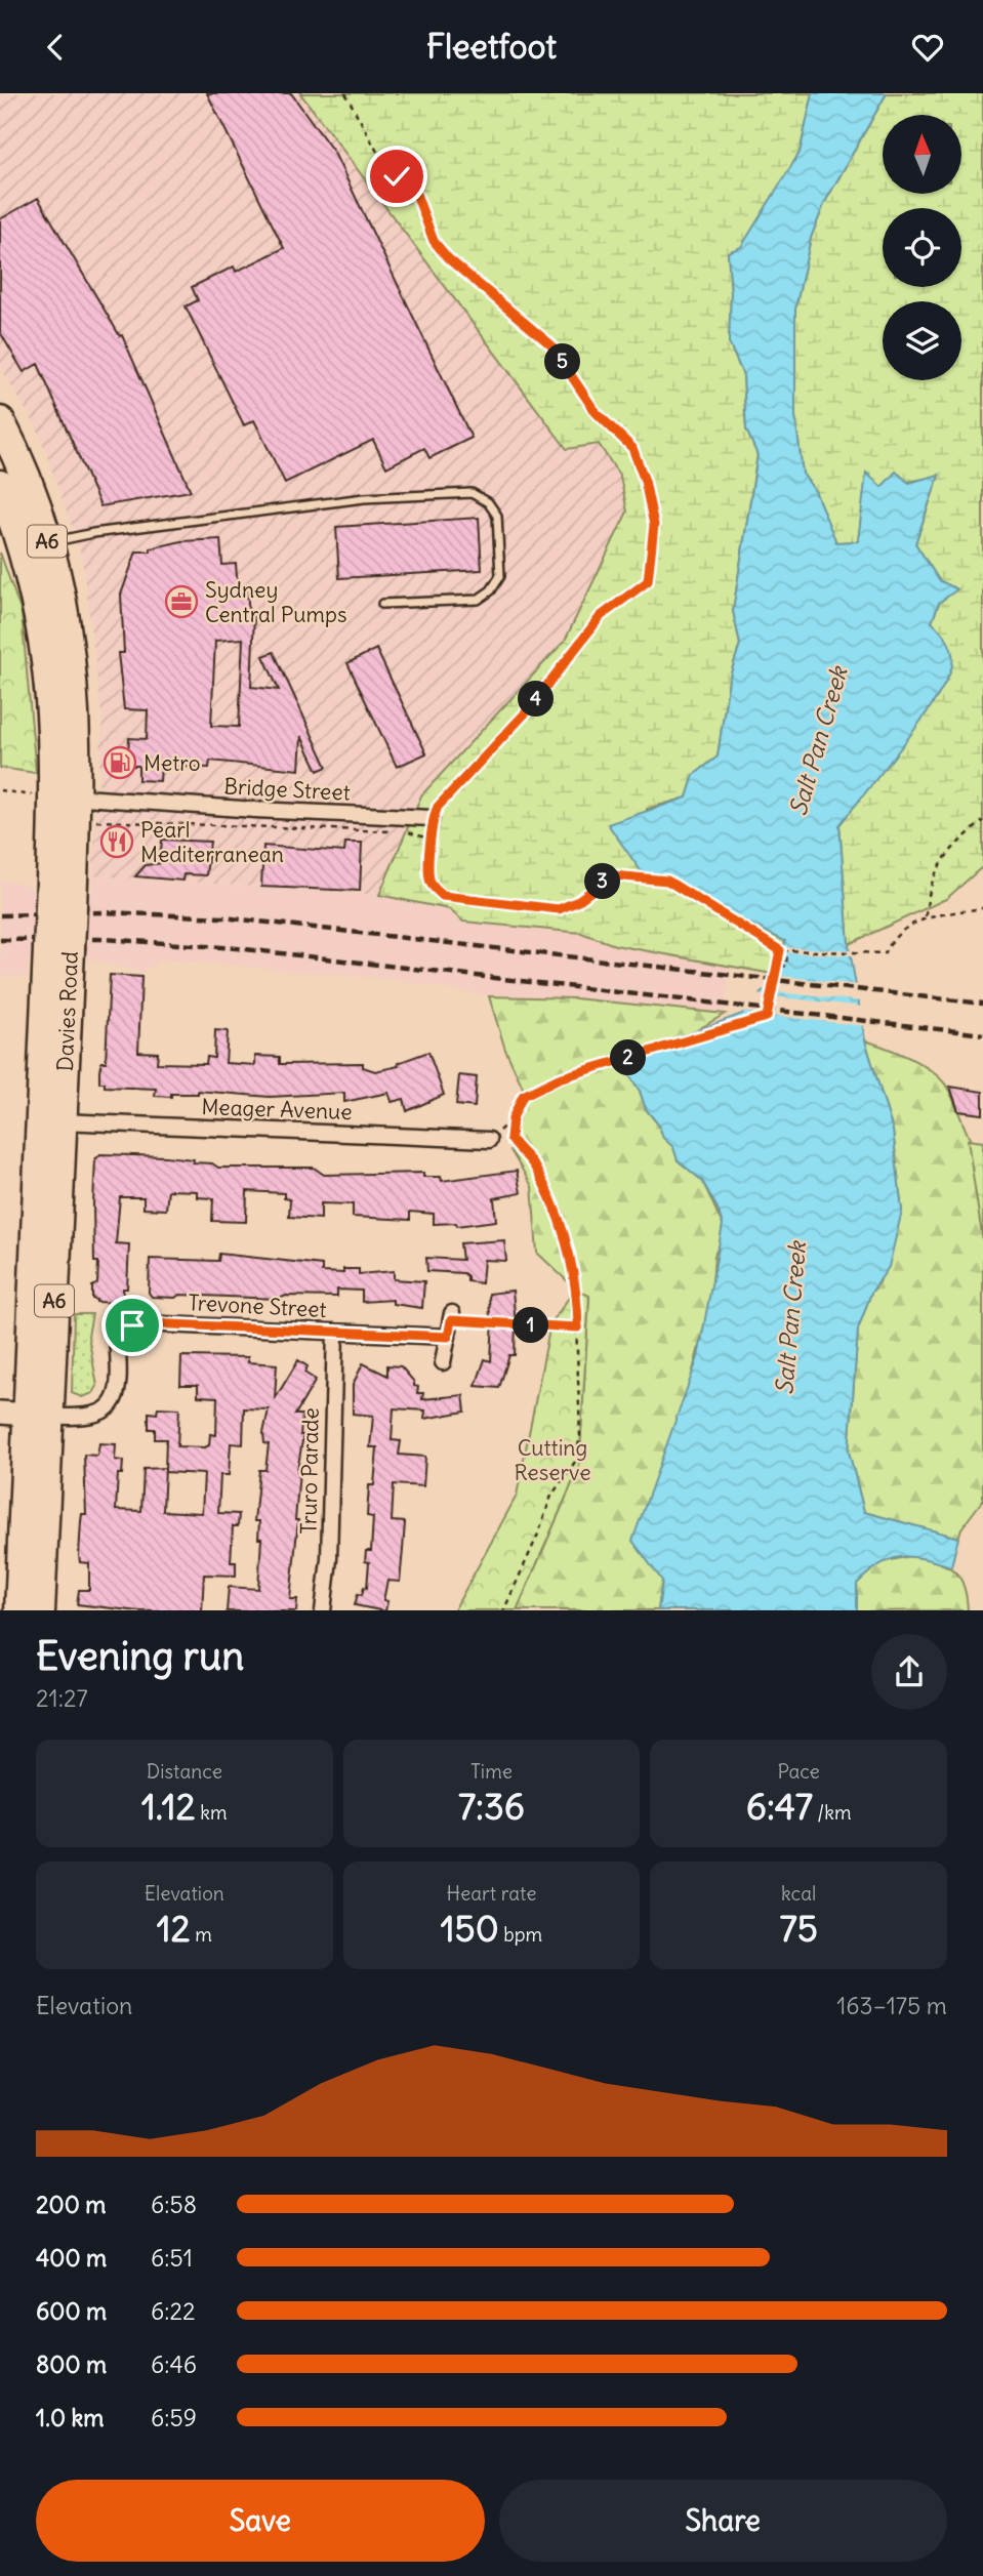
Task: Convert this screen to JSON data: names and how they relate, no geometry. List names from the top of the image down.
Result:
{
  "streets": {
    "highway": ["A6", "Davies Road"],
    "street": [
      "Bridge Street",
      "Meager Avenue",
      "Trevone Street",
      "Truro Parade"
    ]
  },
  "crossings": [
    ["Bridge Street", "Davies Road"],
    ["Davies Road", "Meager Avenue"],
    ["Davies Road", "Trevone Street"],
    ["Trevone Street", "Truro Parade"]
  ],
  "water": ["Salt Pan Creek"],
  "parks": ["Cutting Reserve"],
  "places": {
    "office": ["Sydney Central Pumps"],
    "fuel station": ["Metro"],
    "restaurant": ["Pearl Mediterranean"]
  },
  "north": "top",
  "page": {
    "header": "Fleetfoot",
    "pins": [
      "5",
      "4",
      "3",
      "2",
      "1"
    ],
    "heading": ["Evening run", "21:27"],
    "stats": [
      ["Distance", "1.12 km"],
      ["Time", "7:36"],
      ["Pace", "6:47 /km"],
      ["Elevation", "12 m"],
      ["Heart rate", "150 bpm"],
      ["kcal", "75"]
    ],
    "chart": ["Elevation", "163–175 m"],
    "list": [
      {
        "name": "200 m",
        "note": "6:58"
      },
      {
        "name": "400 m",
        "note": "6:51"
      },
      {
        "name": "600 m",
        "note": "6:22"
      },
      {
        "name": "800 m",
        "note": "6:46"
      },
      {
        "name": "1.0 km",
        "note": "6:59"
      }
    ],
    "buttons": ["Save", "Share"]
  }
}
